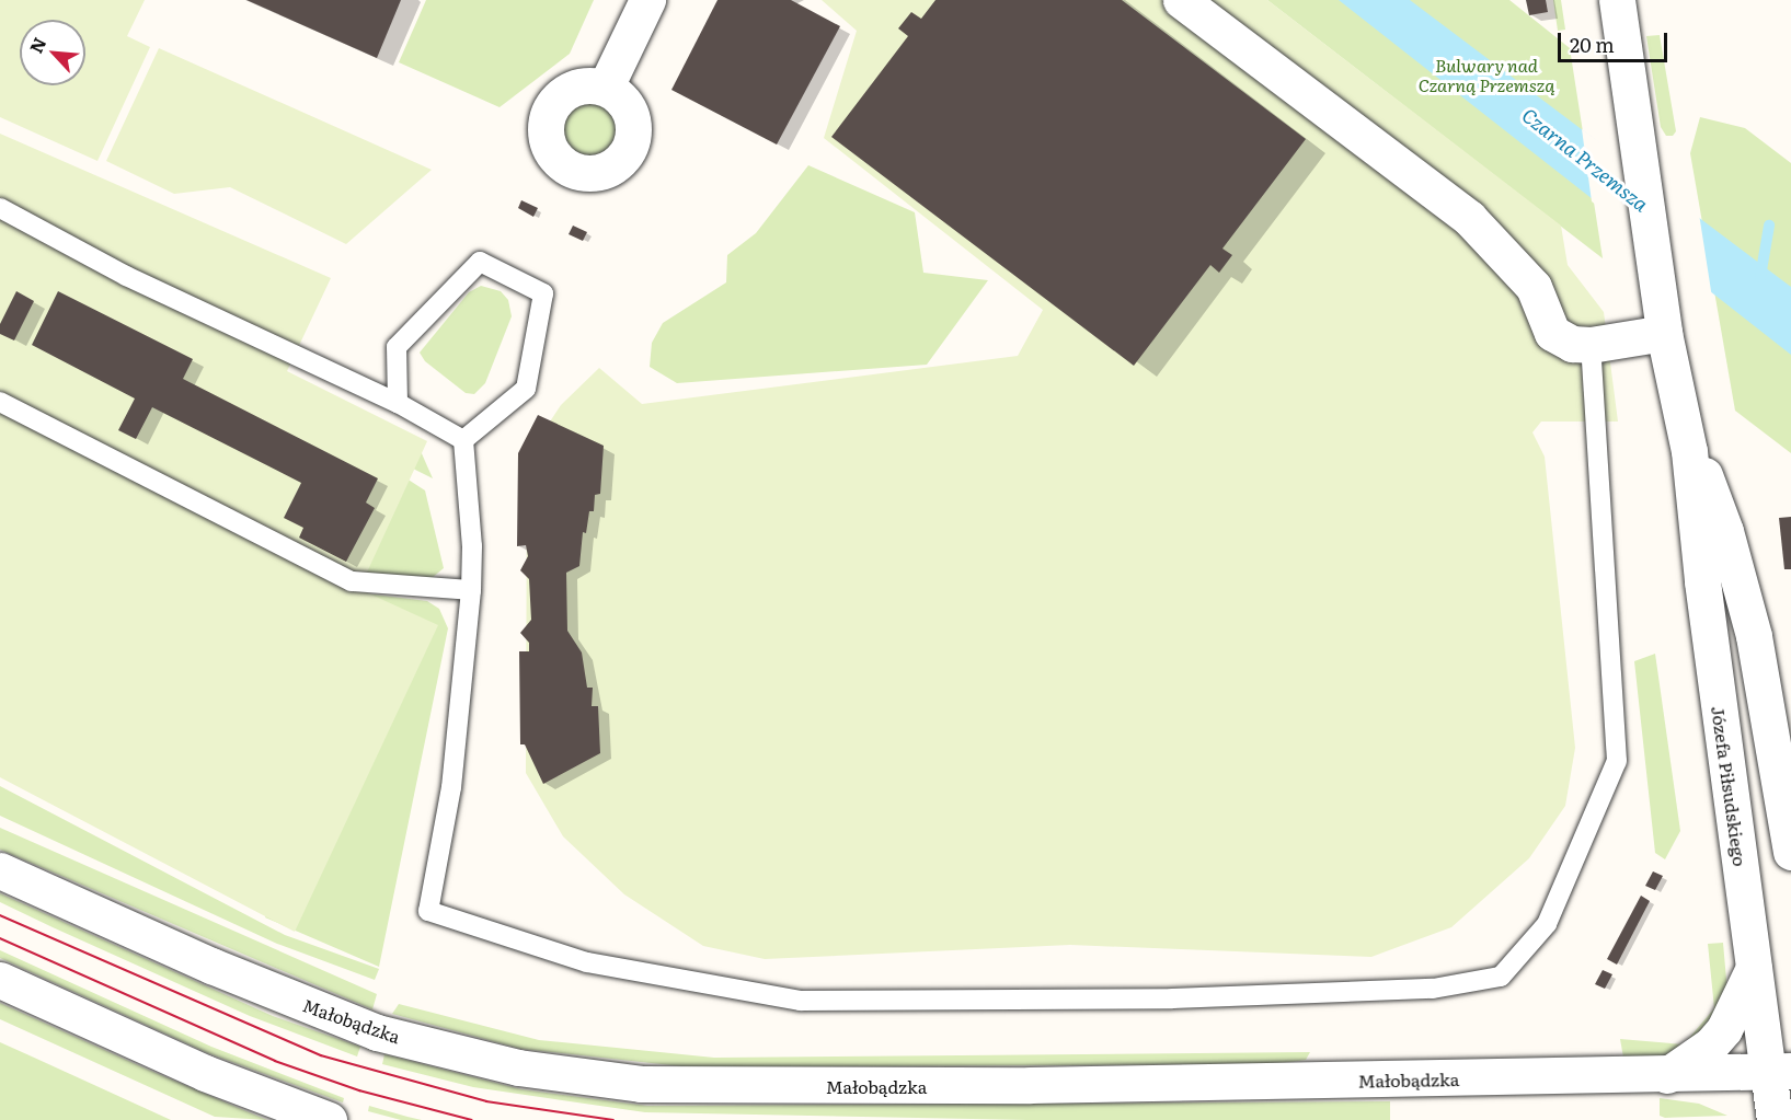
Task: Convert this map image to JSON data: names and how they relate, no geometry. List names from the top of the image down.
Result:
{
  "streets": {
    "street": ["Józefa Piłsudskiego", "Małobądzka"]
  },
  "crossings": [
    ["Józefa Piłsudskiego", "Małobądzka"]
  ],
  "water": ["Czarna Przemsza"],
  "parks": ["Bulwary nad Czarną Przemszą"],
  "scale_bar": "20 m",
  "north": "top left"
}
